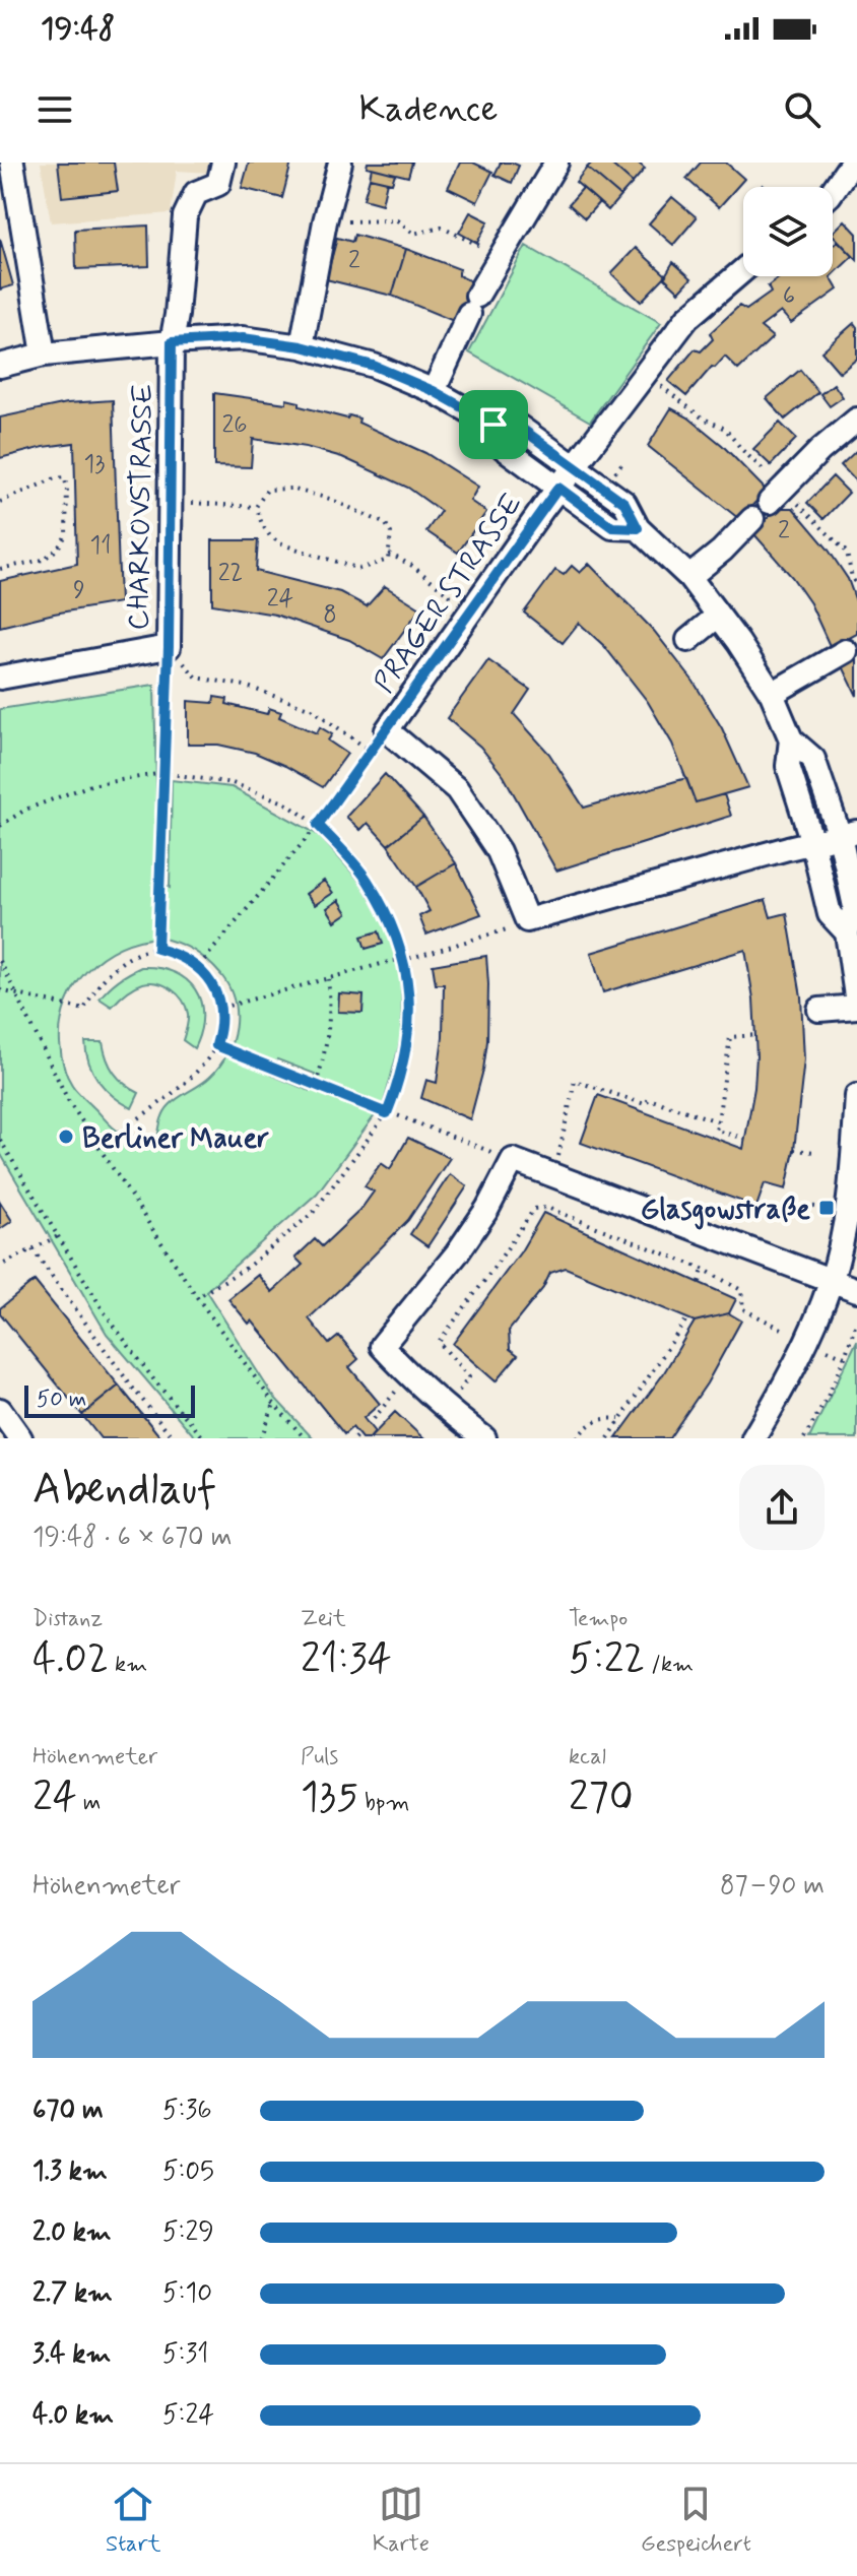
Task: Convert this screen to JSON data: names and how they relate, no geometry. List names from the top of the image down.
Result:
{
  "streets": {
    "street": ["CHARKOVSTRASSE", "PRAGER STRASSE"]
  },
  "places": {
    "other": ["Berliner Mauer"],
    "transit": ["Glasgowstraße"]
  },
  "house_numbers": [
    "2",
    "6",
    "26",
    "13",
    "2",
    "11",
    "22",
    "9",
    "24",
    "8"
  ],
  "scale_bar": "50 m",
  "page": {
    "status": "19:48",
    "header": "Kadence",
    "scale": "50 m",
    "heading": ["Abendlauf", "19:48 · 6 × 670 m"],
    "stats": [
      ["Distanz", "4.02 km"],
      ["Zeit", "21:34"],
      ["Tempo", "5:22 /km"],
      ["Höhenmeter", "24 m"],
      ["Puls", "135 bpm"],
      ["kcal", "270"]
    ],
    "chart": ["Höhenmeter", "87–90 m"],
    "list": [
      {
        "name": "670 m",
        "note": "5:36"
      },
      {
        "name": "1.3 km",
        "note": "5:05"
      },
      {
        "name": "2.0 km",
        "note": "5:29"
      },
      {
        "name": "2.7 km",
        "note": "5:10"
      },
      {
        "name": "3.4 km",
        "note": "5:31"
      },
      {
        "name": "4.0 km",
        "note": "5:24"
      }
    ],
    "tabs": ["Start", "Karte", "Gespeichert"]
  }
}
